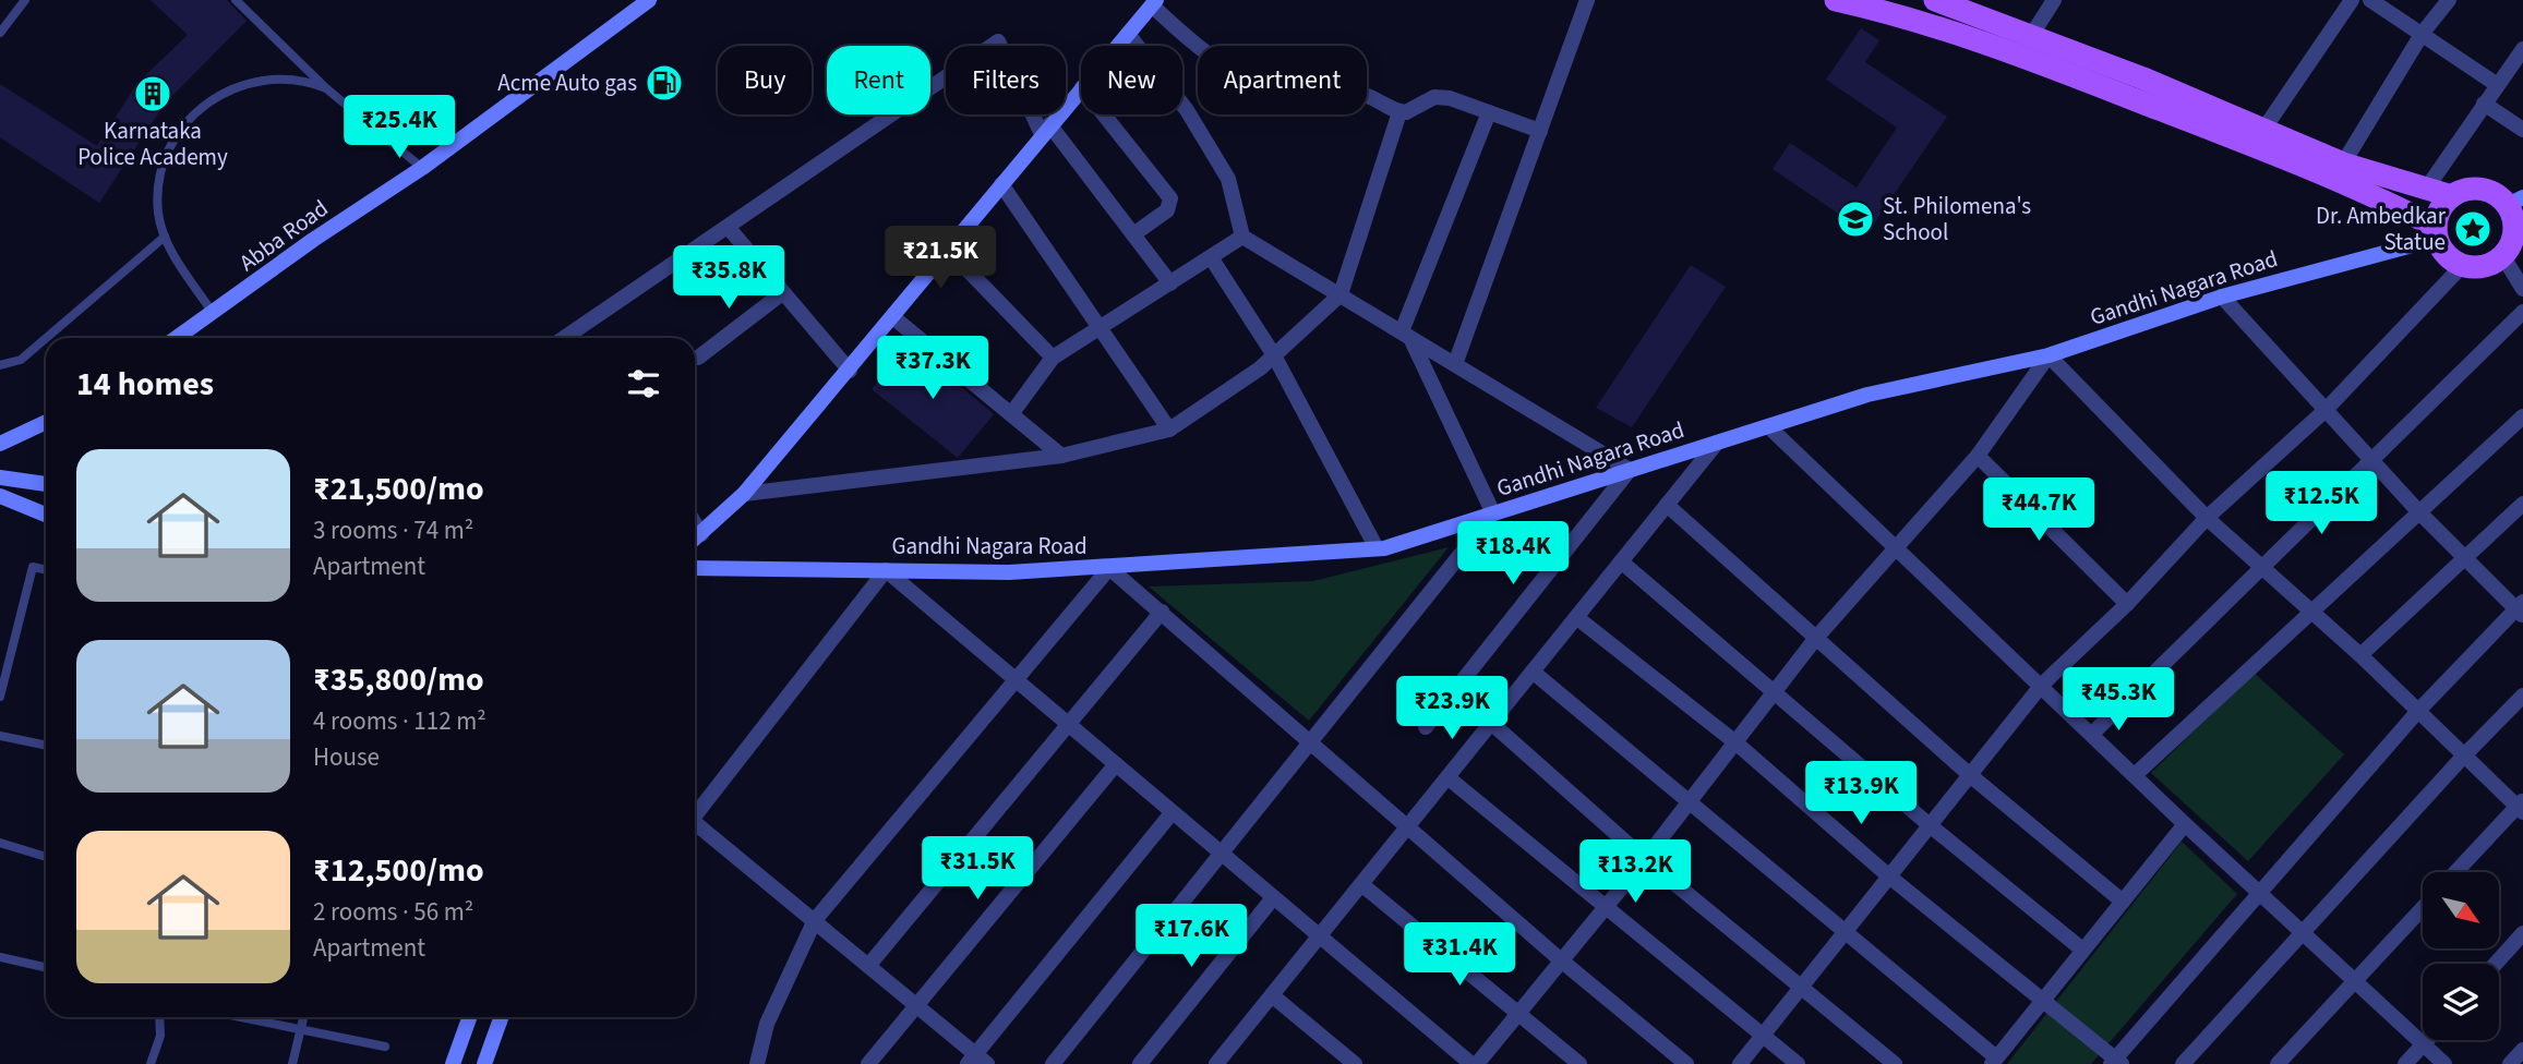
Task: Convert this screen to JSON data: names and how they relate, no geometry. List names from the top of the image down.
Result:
{
  "streets": {
    "street": ["Abba Road", "Gandhi Nagara Road"]
  },
  "places": {
    "fuel station": ["Acme Auto gas"],
    "building": ["Karnataka Police Academy"],
    "school or university": ["St. Philomena's School"],
    "place": ["Dr. Ambedkar Statue"]
  },
  "north": "bottom right",
  "page": {
    "chip": [
      "Buy",
      "Rent",
      "Filters",
      "New",
      "Apartment"
    ],
    "price": [
      "₹25.4K",
      "₹21.5K",
      "₹35.8K",
      "₹37.3K",
      "₹12.5K",
      "₹44.7K",
      "₹18.4K",
      "₹45.3K",
      "₹23.9K",
      "₹13.9K",
      "₹31.5K",
      "₹13.2K",
      "₹17.6K",
      "₹31.4K"
    ],
    "heading": "14 homes",
    "list": [
      {
        "name": "₹21,500/mo",
        "note": "3 rooms · 74 m² · Apartment"
      },
      {
        "name": "₹35,800/mo",
        "note": "4 rooms · 112 m² · House"
      },
      {
        "name": "₹12,500/mo",
        "note": "2 rooms · 56 m² · Apartment"
      }
    ]
  }
}
